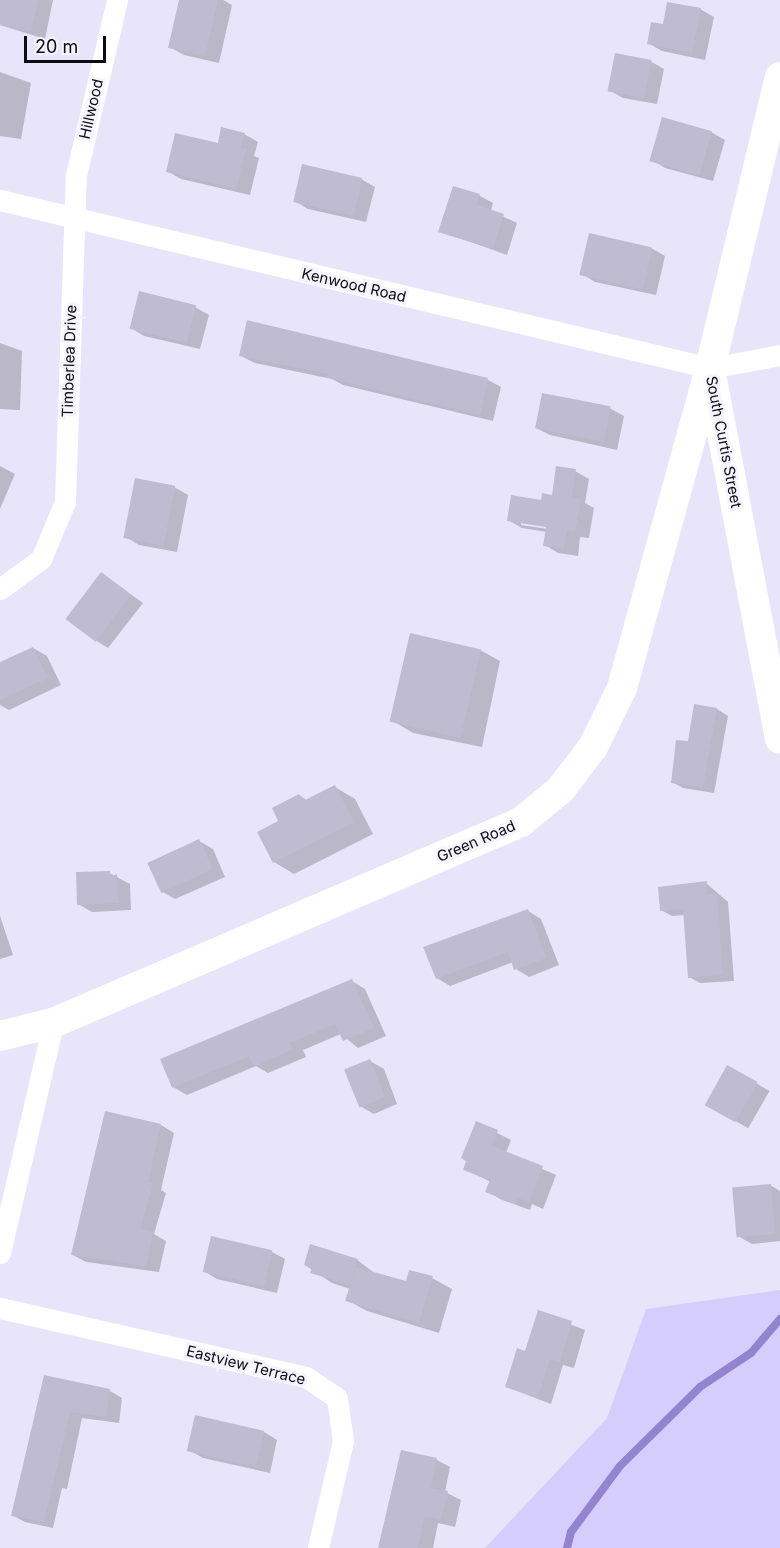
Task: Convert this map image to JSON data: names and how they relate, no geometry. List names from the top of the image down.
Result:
{
  "streets": {
    "street": [
      "Hillwood",
      "Kenwood Road",
      "Timberlea Drive",
      "South Curtis Street",
      "Green Road",
      "Eastview Terrace"
    ]
  },
  "crossings": [
    ["Hillwood", "Kenwood Road"],
    ["Hillwood", "Timberlea Drive"],
    ["Kenwood Road", "Timberlea Drive"],
    ["Kenwood Road", "South Curtis Street"],
    ["Kenwood Road", "Green Road"],
    ["South Curtis Street", "Green Road"]
  ],
  "scale_bar": "20 m"
}
